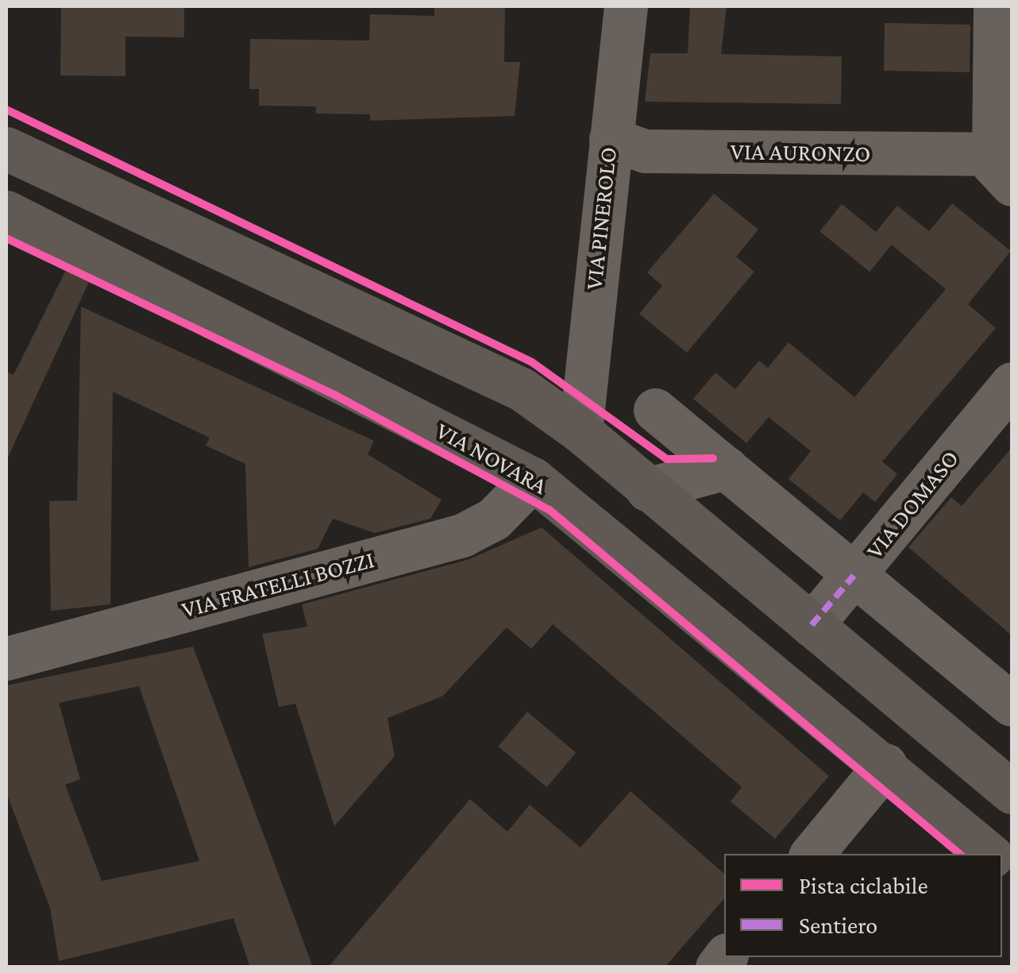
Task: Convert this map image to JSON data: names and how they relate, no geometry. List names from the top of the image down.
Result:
{
  "streets": {
    "street": [
      "VIA AURONZO",
      "VIA PINEROLO",
      "VIA NOVARA",
      "VIA DOMASO",
      "VIA FRATELLI BOZZI"
    ]
  },
  "crossings": [
    ["VIA AURONZO", "VIA PINEROLO"],
    ["VIA NOVARA", "VIA FRATELLI BOZZI"]
  ],
  "legend": ["Pista ciclabile", "Sentiero"]
}
